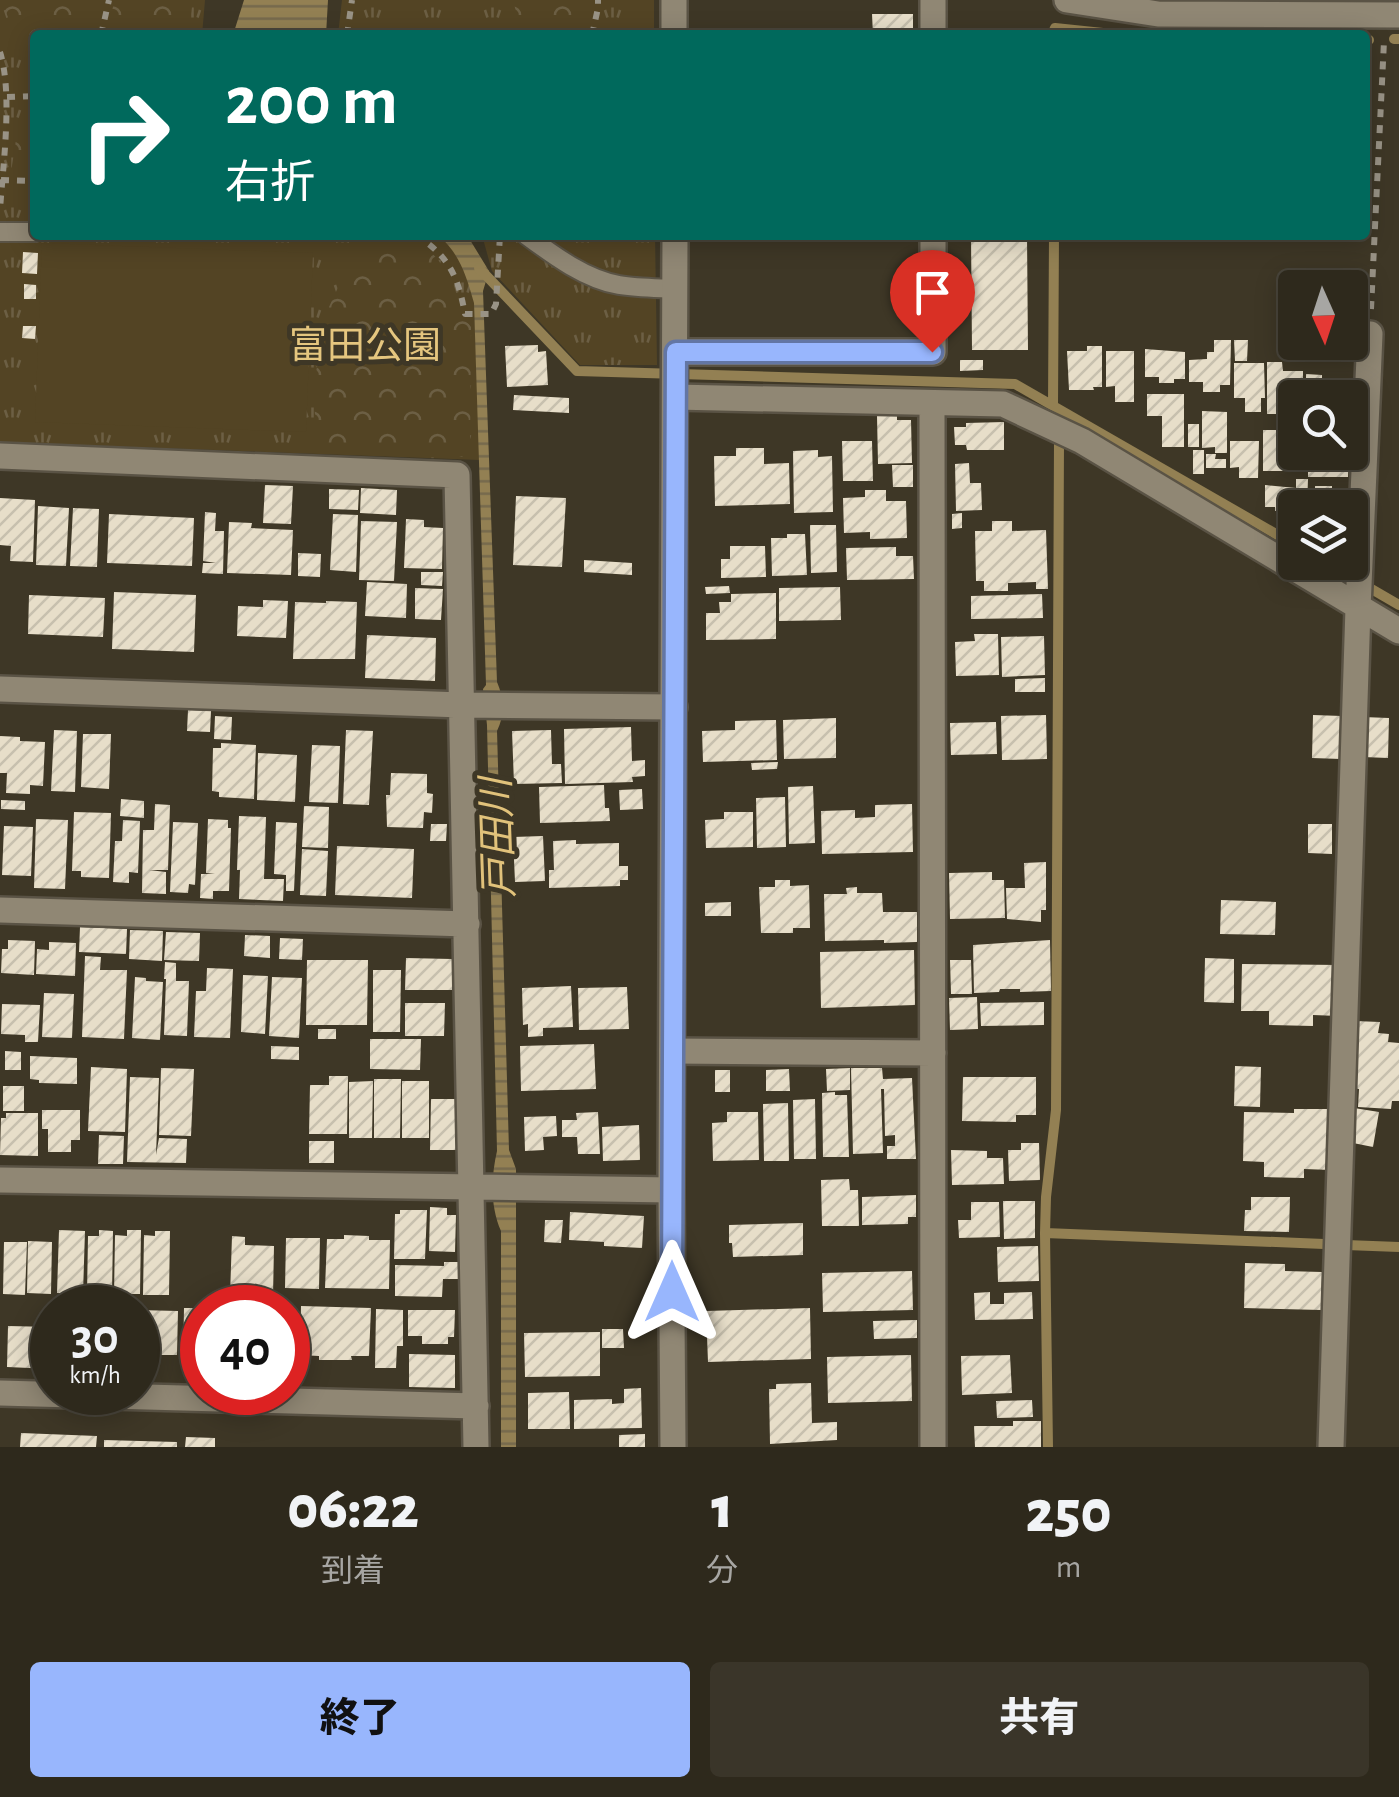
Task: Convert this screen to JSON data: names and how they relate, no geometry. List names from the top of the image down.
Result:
{
  "water": ["戸田川"],
  "parks": ["富田公園"],
  "north": "bottom",
  "page": {
    "turn": ["200 m", "右折"],
    "speed": "30 km/h",
    "limit": "40",
    "eta": [
      "06:22",
      "到着",
      "1",
      "分",
      "250",
      "m"
    ],
    "buttons": ["終了", "共有"]
  }
}
